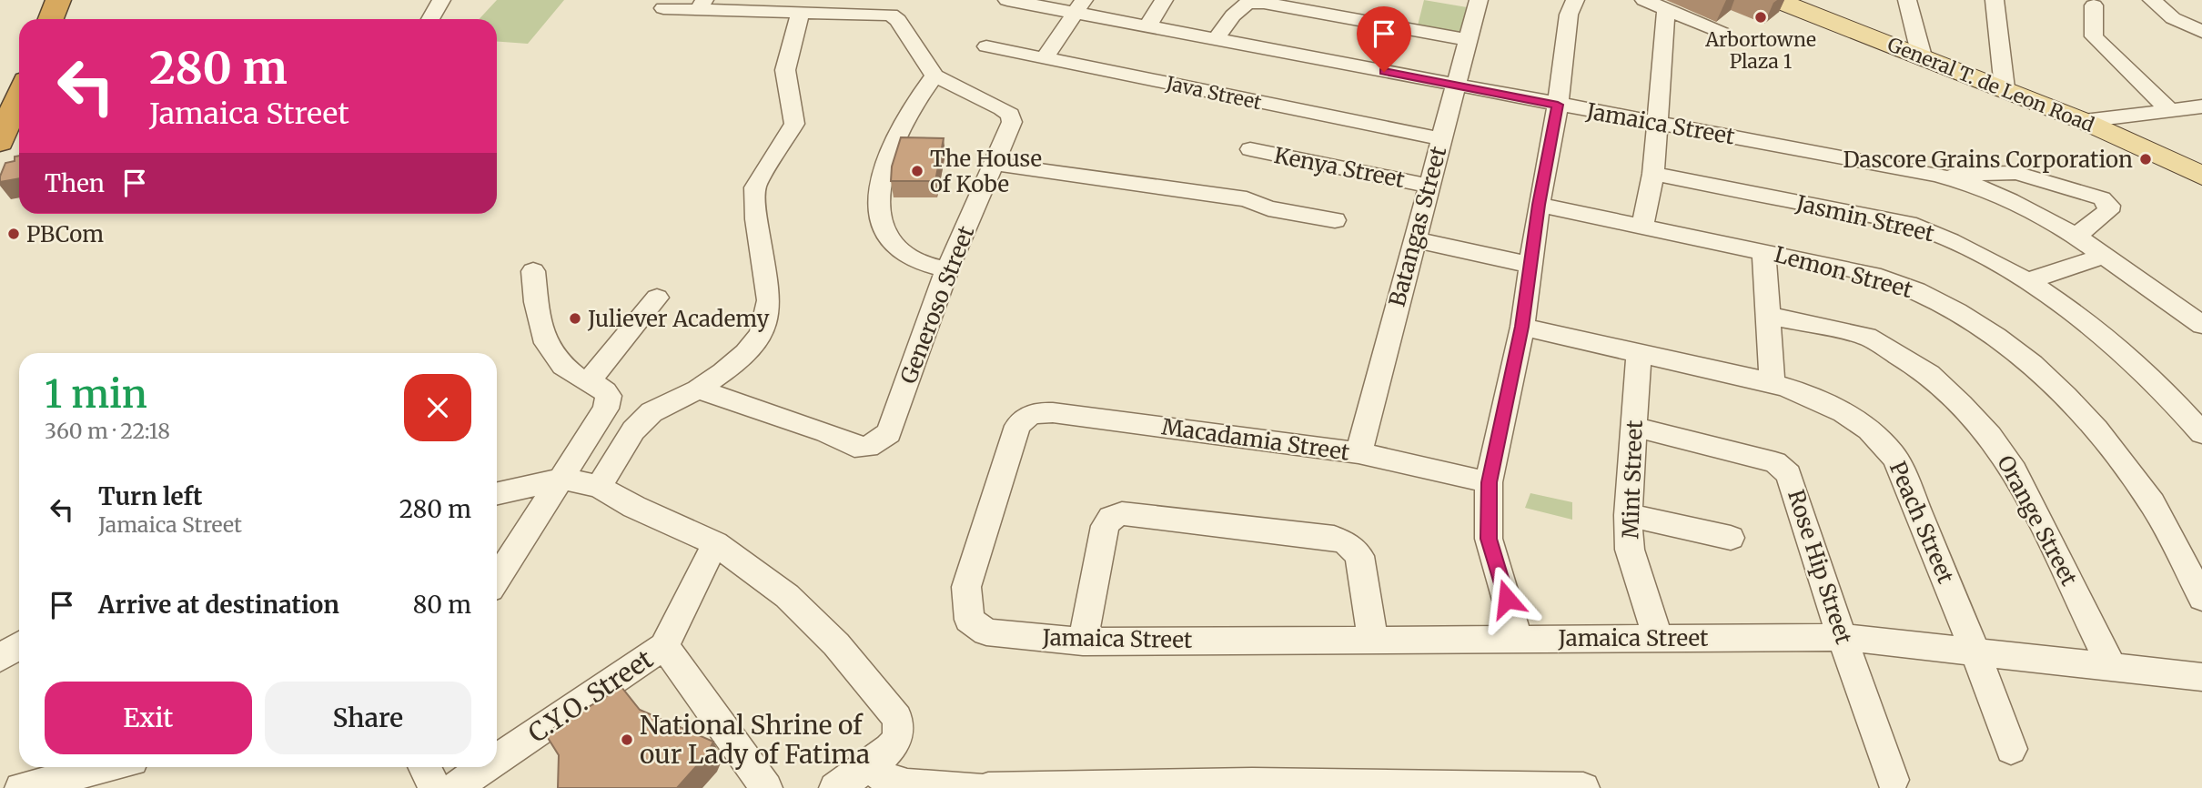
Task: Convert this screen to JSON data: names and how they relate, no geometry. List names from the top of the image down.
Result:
{
  "streets": {
    "main road": ["General T. de Leon Road"],
    "street": [
      "Java Street",
      "Jamaica Street",
      "Kenya Street",
      "Jasmin Street",
      "Batangas Street",
      "Lemon Street",
      "Generoso Street",
      "Macadamia Street",
      "Mint Street",
      "Orange Street",
      "Peach Street",
      "Rose Hip Street",
      "C.Y.O. Street"
    ]
  },
  "crossings": [
    ["Java Street", "Batangas Street"],
    ["Jamaica Street", "Batangas Street"],
    ["Jamaica Street", "Macadamia Street"],
    ["Jamaica Street", "Mint Street"],
    ["Jamaica Street", "Orange Street"],
    ["Jamaica Street", "Peach Street"],
    ["Jamaica Street", "Rose Hip Street"],
    ["Kenya Street", "Batangas Street"],
    ["Batangas Street", "Macadamia Street"],
    ["Mint Street", "Peach Street"],
    ["Mint Street", "Rose Hip Street"]
  ],
  "places": [
    "Arbortowne Plaza 1",
    "Dascore Grains Corporation",
    "The House of Kobe",
    "PBCom",
    "Juliever Academy",
    "National Shrine of our Lady of Fatima"
  ],
  "page": {
    "turn": ["280 m", "Jamaica Street"],
    "then": "Then",
    "heading": ["1 min", "360 m · 22:18"],
    "list": [
      {
        "name": "Turn left",
        "note": "Jamaica Street",
        "value": "280 m"
      },
      {
        "name": "Arrive at destination",
        "value": "80 m"
      }
    ],
    "buttons": ["Exit", "Share"]
  }
}
